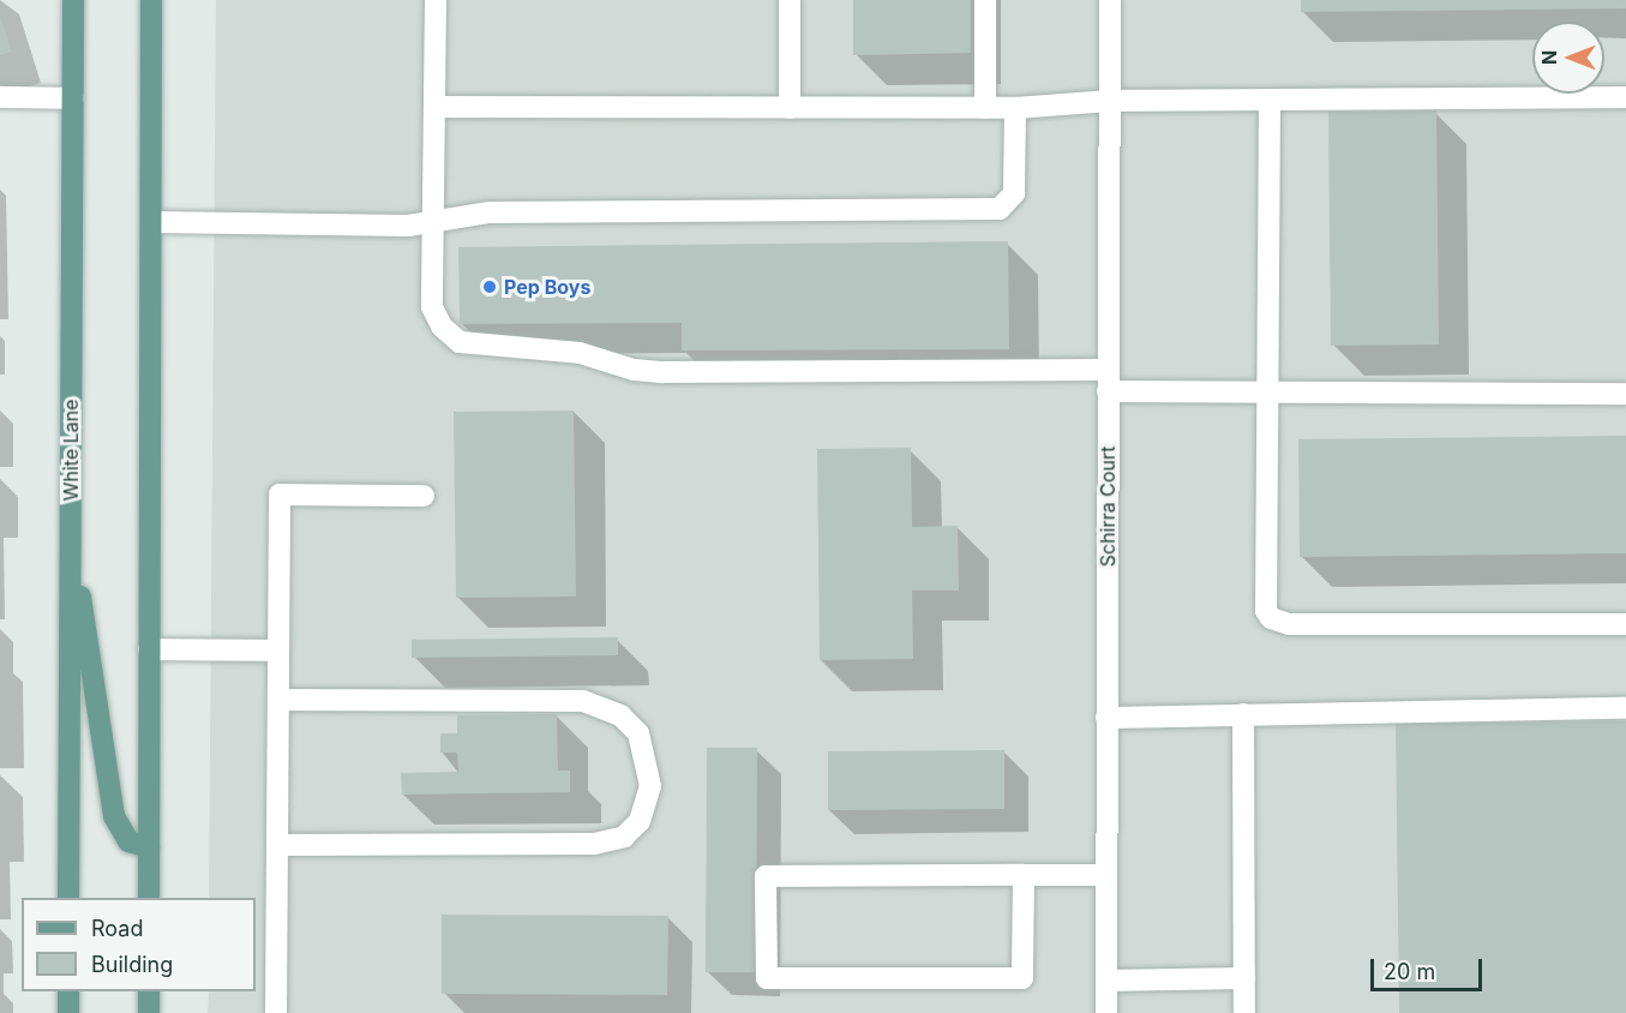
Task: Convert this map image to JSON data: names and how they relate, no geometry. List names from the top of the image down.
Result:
{
  "streets": {
    "main road": ["White Lane"],
    "street": ["Schirra Court"]
  },
  "places": ["Pep Boys"],
  "legend": ["Road", "Building"],
  "scale_bar": "20 m",
  "north": "left"
}
